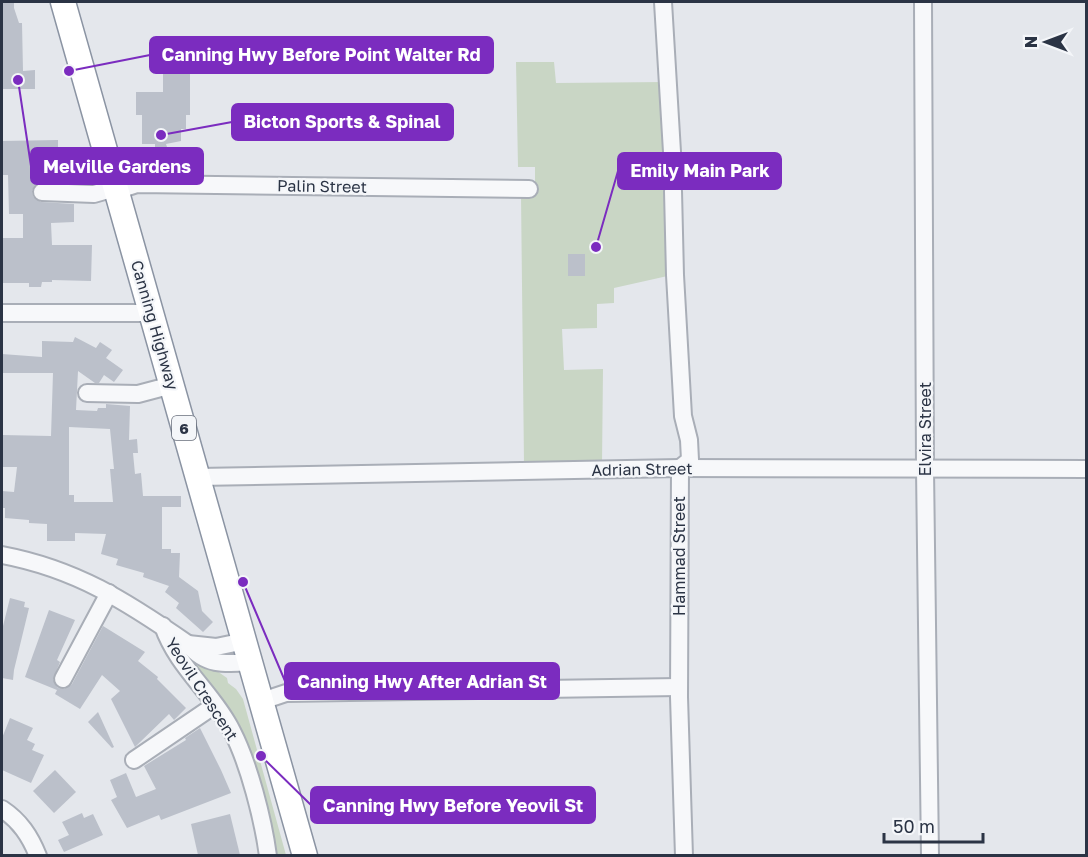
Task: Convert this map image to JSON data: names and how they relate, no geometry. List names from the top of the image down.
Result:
{
  "streets": {
    "highway": ["Canning Highway", "6"],
    "street": [
      "Palin Street",
      "Elvira Street",
      "Adrian Street",
      "Hammad Street",
      "Yeovil Crescent"
    ]
  },
  "crossings": [
    ["Palin Street", "Canning Highway"],
    ["Canning Highway", "Adrian Street"],
    ["Canning Highway", "Yeovil Crescent"],
    ["Elvira Street", "Adrian Street"],
    ["Adrian Street", "Hammad Street"]
  ],
  "places": [
    "Canning Hwy Before Point Walter Rd",
    "Melville Gardens",
    "Bicton Sports & Spinal",
    "Emily Main Park",
    "Canning Hwy After Adrian St",
    "Canning Hwy Before Yeovil St"
  ],
  "scale_bar": "50 m",
  "north": "left"
}
